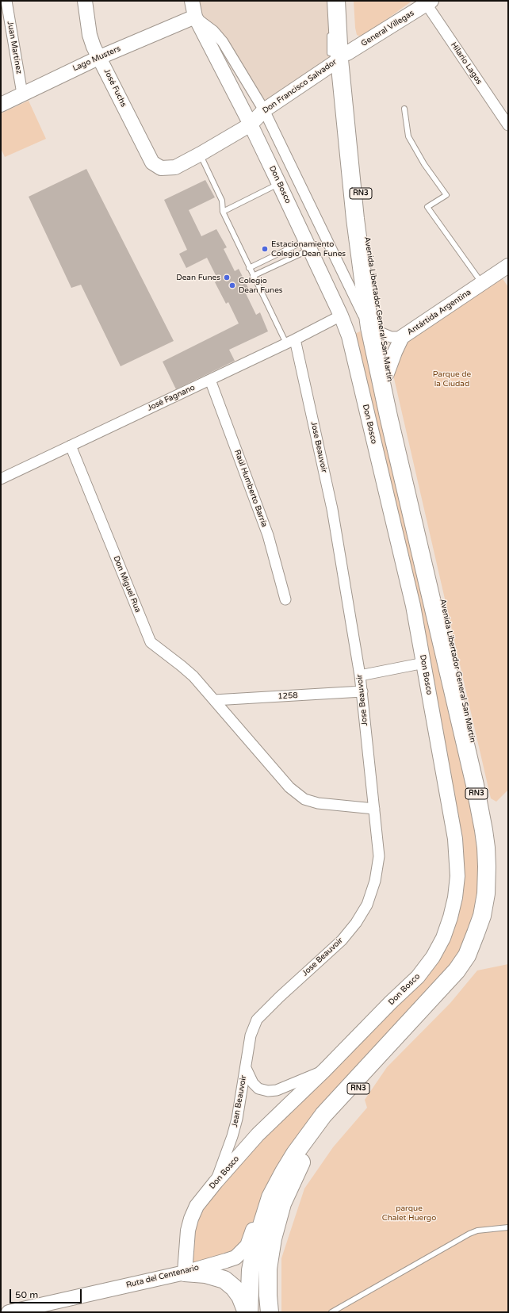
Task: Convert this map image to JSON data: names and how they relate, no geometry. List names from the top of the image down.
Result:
{
  "streets": {
    "highway": ["RN3", "Avenida Libertador General San Martín"],
    "main road": [
      "General Villegas",
      "Lago Musters",
      "Don Francisco Salvador",
      "José Fuchs",
      "Don Bosco",
      "Antártida Argentina",
      "Ruta del Centenario"
    ],
    "street": [
      "Juan Martínez",
      "Hilario Lagos",
      "José Fagnano",
      "Jose Beauvoir",
      "Raúl Humberto Barría",
      "Don Miguel Rua",
      "1258",
      "Jean Beauvoir"
    ]
  },
  "crossings": [
    ["General Villegas", "Hilario Lagos"],
    ["General Villegas", "Don Francisco Salvador"],
    ["General Villegas", "Avenida Libertador General San Martín"],
    ["Juan Martínez", "Lago Musters"],
    ["Lago Musters", "José Fuchs"],
    ["Lago Musters", "Don Bosco"],
    ["Don Francisco Salvador", "José Fuchs"],
    ["Don Francisco Salvador", "Don Bosco"],
    ["Don Francisco Salvador", "Avenida Libertador General San Martín"],
    ["Don Bosco", "José Fagnano"],
    ["Don Bosco", "Jean Beauvoir"],
    ["Don Bosco", "Ruta del Centenario"],
    ["RN3", "Avenida Libertador General San Martín"],
    ["RN3", "Ruta del Centenario"],
    ["Avenida Libertador General San Martín", "Antártida Argentina"],
    ["Avenida Libertador General San Martín", "Ruta del Centenario"],
    ["José Fagnano", "Jose Beauvoir"],
    ["José Fagnano", "Raúl Humberto Barría"],
    ["José Fagnano", "Don Miguel Rua"],
    ["Jose Beauvoir", "Don Miguel Rua"],
    ["Jose Beauvoir", "1258"],
    ["Jose Beauvoir", "Jean Beauvoir"],
    ["Don Miguel Rua", "1258"]
  ],
  "parks": ["Parque de la Ciudad", "parque Chalet Huergo"],
  "places": ["Estacionamiento Colegio Dean Funes", "Dean Funes", "Colegio Dean Funes"],
  "scale_bar": "50 m"
}
